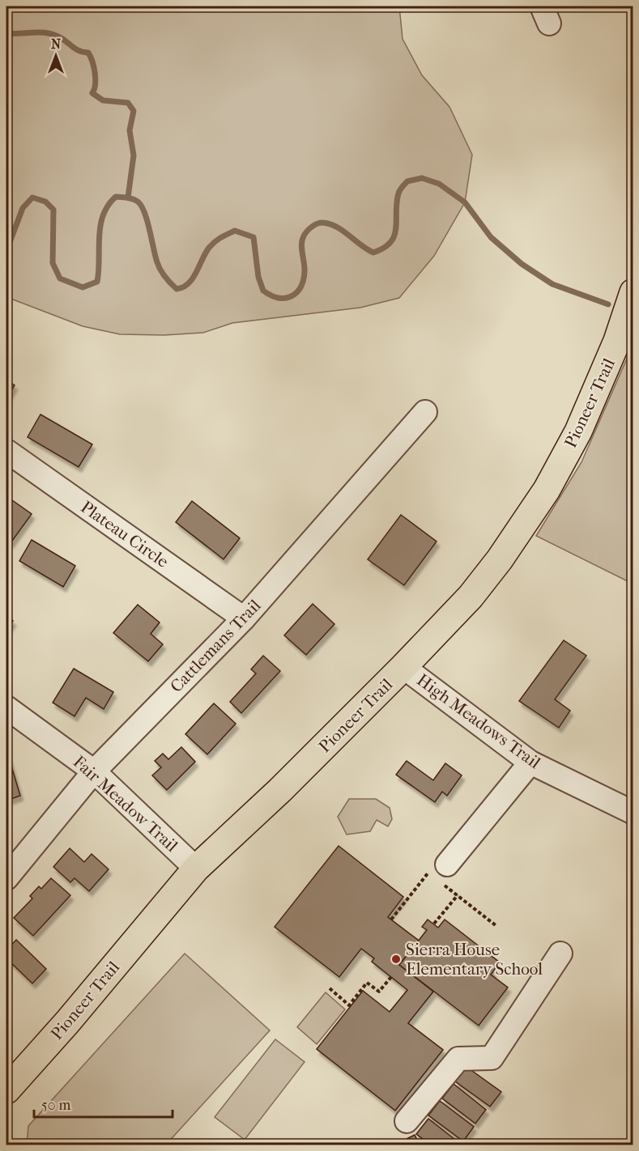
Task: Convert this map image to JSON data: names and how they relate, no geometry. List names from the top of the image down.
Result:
{
  "streets": {
    "main road": ["Pioneer Trail"],
    "street": [
      "Plateau Circle",
      "Cattlemans Trail",
      "High Meadows Trail",
      "Fair Meadow Trail"
    ]
  },
  "crossings": [
    ["Pioneer Trail", "High Meadows Trail"],
    ["Pioneer Trail", "Fair Meadow Trail"],
    ["Plateau Circle", "Cattlemans Trail"],
    ["Cattlemans Trail", "Fair Meadow Trail"]
  ],
  "places": ["Sierra House Elementary School"],
  "scale_bar": "50 m",
  "north": "top"
}
